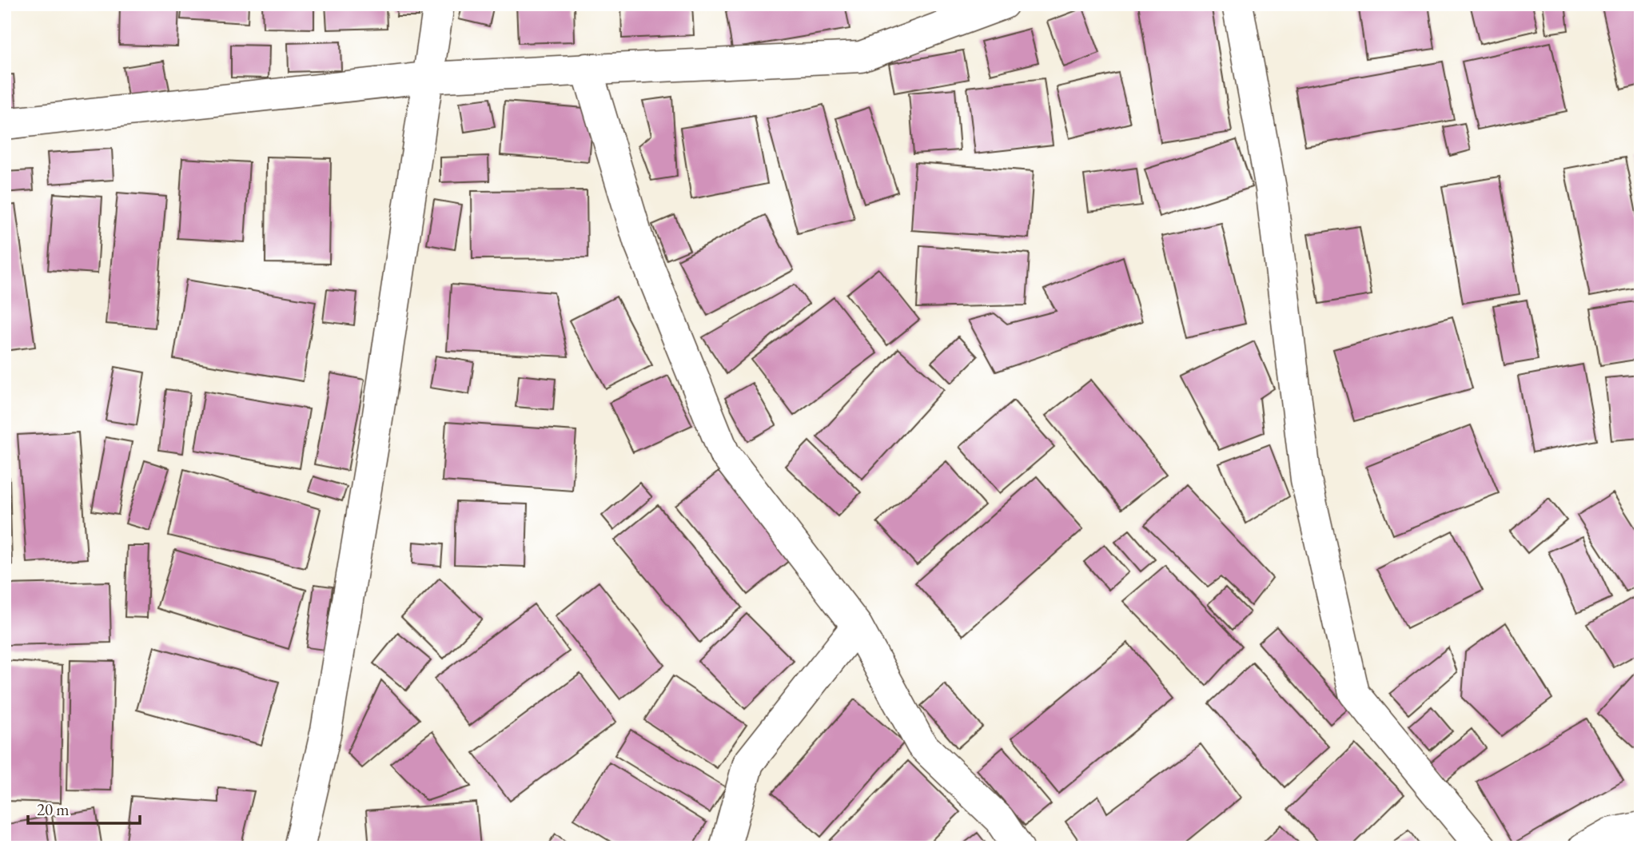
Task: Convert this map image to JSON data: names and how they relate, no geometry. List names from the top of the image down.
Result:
{
  "scale_bar": "20 m"
}
